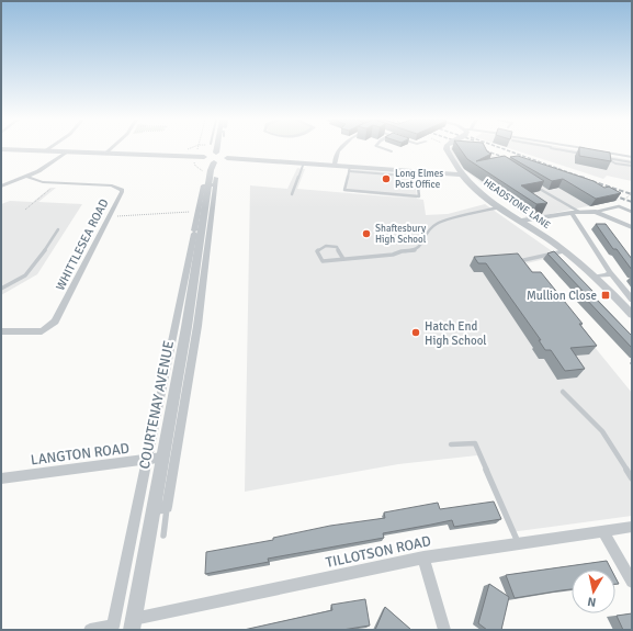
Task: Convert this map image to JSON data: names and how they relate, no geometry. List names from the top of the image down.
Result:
{
  "streets": {
    "street": [
      "HEADSTONE LANE",
      "WHITTLESEA ROAD",
      "COURTENAY AVENUE",
      "LANGTON ROAD",
      "TILLOTSON ROAD"
    ]
  },
  "crossings": [
    ["COURTENAY AVENUE", "LANGTON ROAD"],
    ["COURTENAY AVENUE", "TILLOTSON ROAD"]
  ],
  "places": {
    "other": ["Long Elmes Post Office", "Shaftesbury High School", "Hatch End High School"],
    "transit": ["Mullion Close"]
  },
  "north": "bottom"
}
